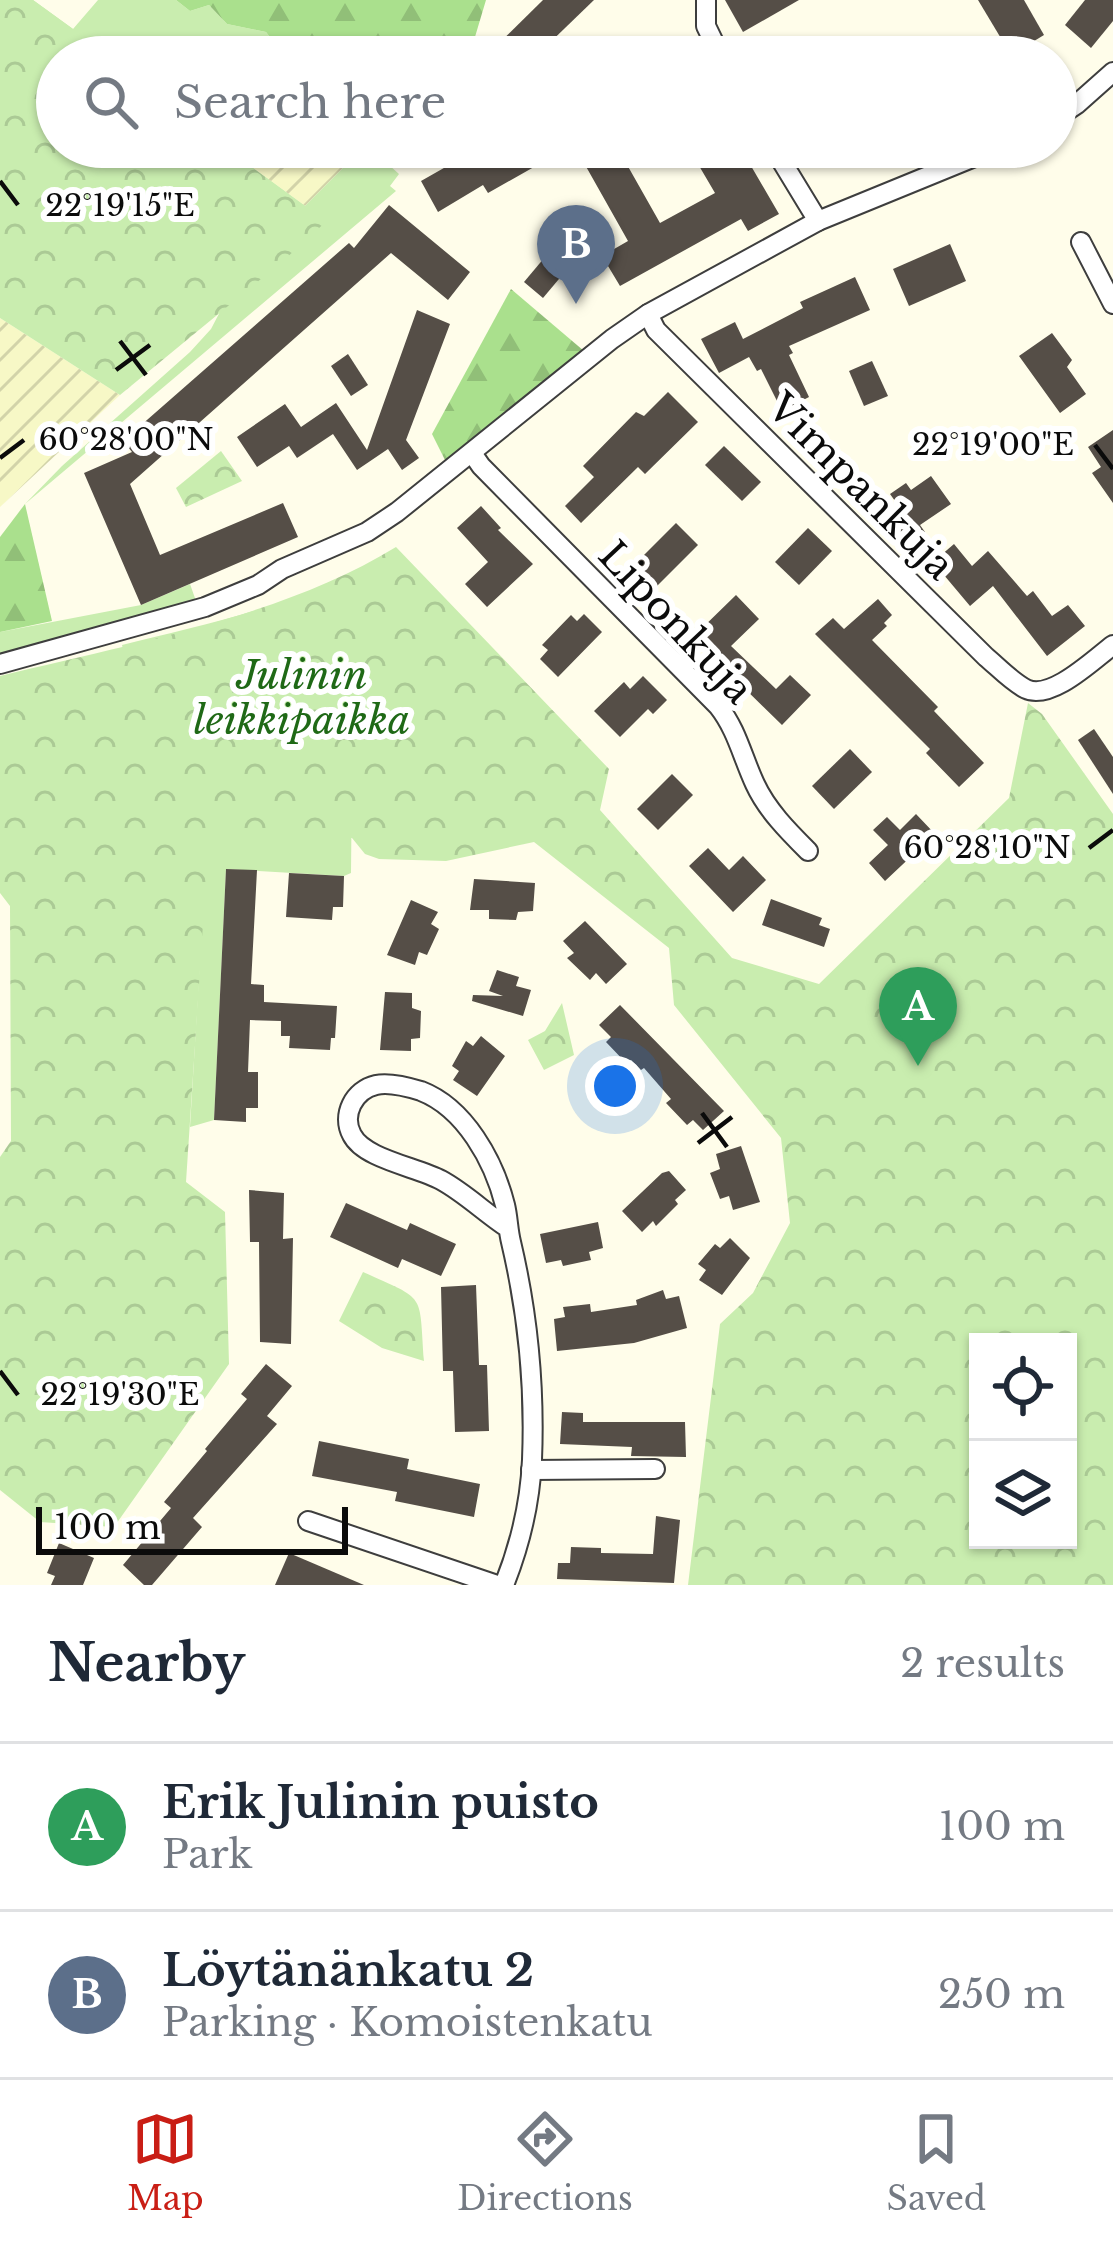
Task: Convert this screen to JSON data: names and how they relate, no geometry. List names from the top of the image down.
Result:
{
  "streets": {
    "street": ["Vimpankuja", "Liponkuja"]
  },
  "parks": ["Julinin leikkipaikka"],
  "scale_bar": "100 m",
  "page": {
    "search": "Search here",
    "pins": ["B", "A"],
    "scale": "100 m",
    "heading": ["Nearby", "2 results"],
    "list": [
      {
        "mark": "A",
        "name": "Erik Julinin puisto",
        "note": "Park",
        "value": "100 m"
      },
      {
        "mark": "B",
        "name": "Löytänänkatu 2",
        "note": "Parking · Komoistenkatu",
        "value": "250 m"
      }
    ],
    "nav": ["Map", "Directions", "Saved"]
  },
  "coordinates": [
    "22°19'15\"E",
    "60°28'00\"N",
    "22°19'00\"E",
    "60°28'10\"N",
    "22°19'30\"E"
  ]
}
